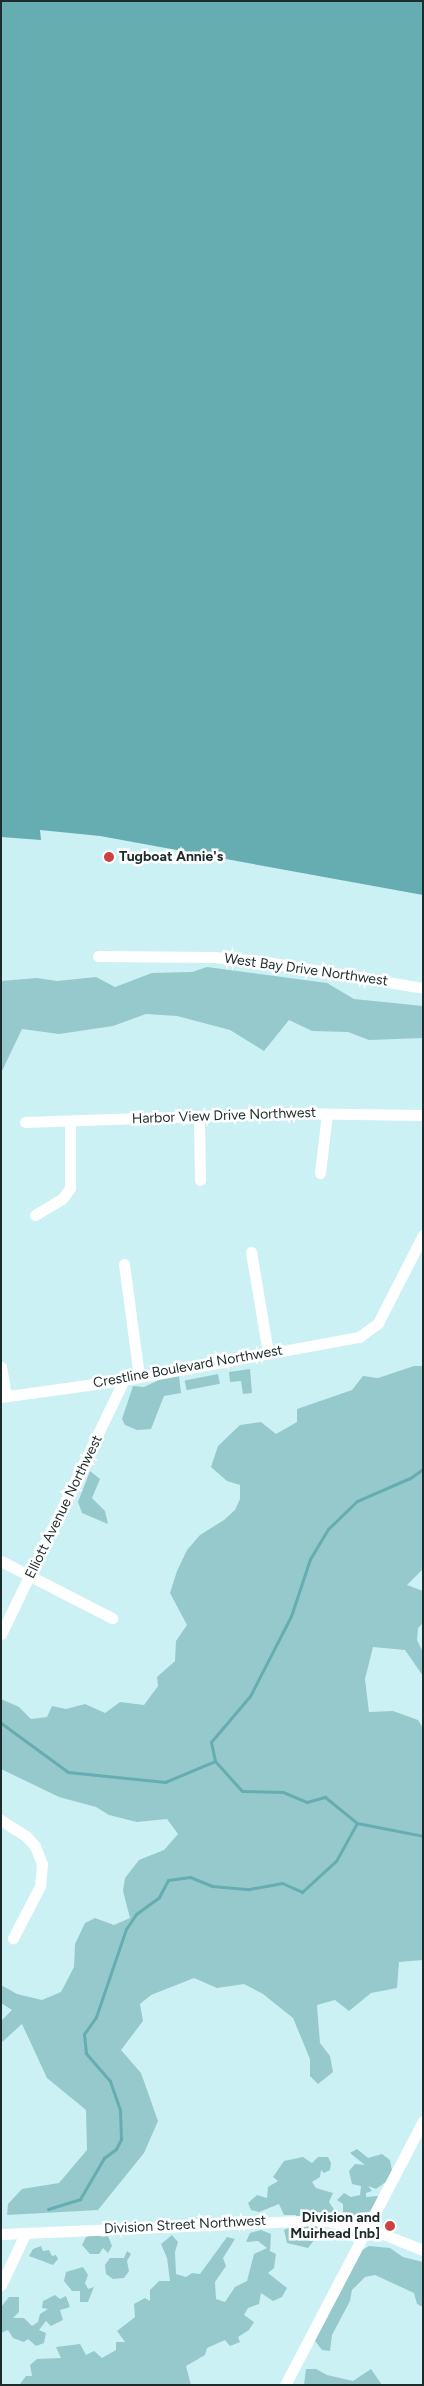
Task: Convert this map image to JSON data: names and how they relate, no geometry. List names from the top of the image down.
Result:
{
  "streets": {
    "street": [
      "West Bay Drive Northwest",
      "Harbor View Drive Northwest",
      "Crestline Boulevard Northwest",
      "Elliott Avenue Northwest",
      "Division Street Northwest"
    ]
  },
  "crossings": [
    ["Crestline Boulevard Northwest", "Elliott Avenue Northwest"]
  ],
  "places": ["Tugboat Annie's", "Division and Muirhead [nb]"]
}
